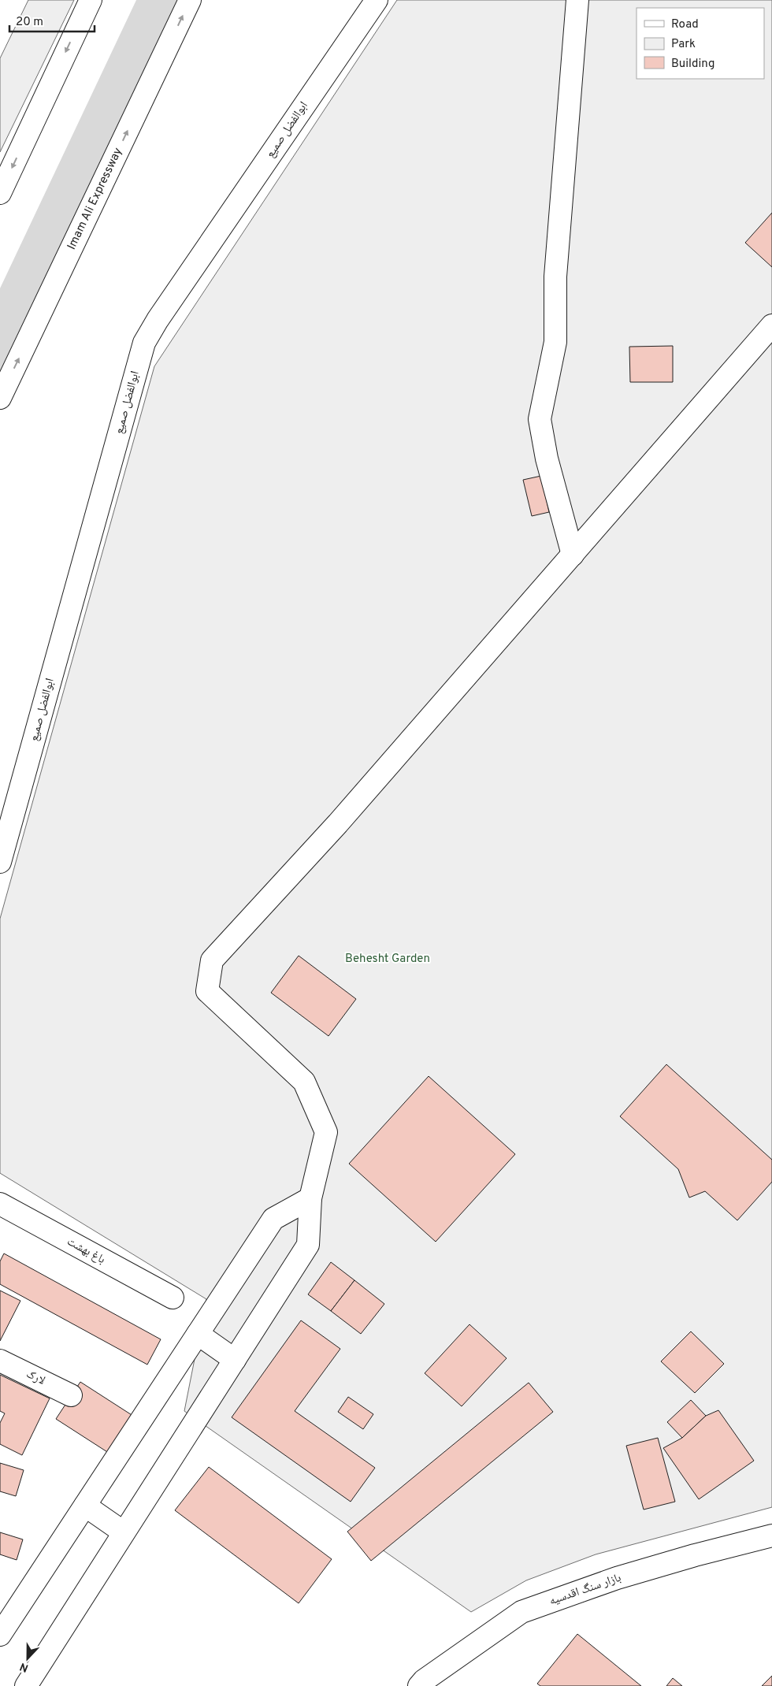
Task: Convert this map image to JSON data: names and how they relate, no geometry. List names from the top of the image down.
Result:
{
  "streets": {
    "main road": [
      "ابوالفضل صمیع",
      "Imam Ali Expressway",
      "باغ بهشت",
      "لارک",
      "بازار سنگ اقدسیه"
    ]
  },
  "parks": ["Behesht Garden"],
  "legend": ["Road", "Park", "Building"],
  "scale_bar": "20 m",
  "north": "bottom"
}
